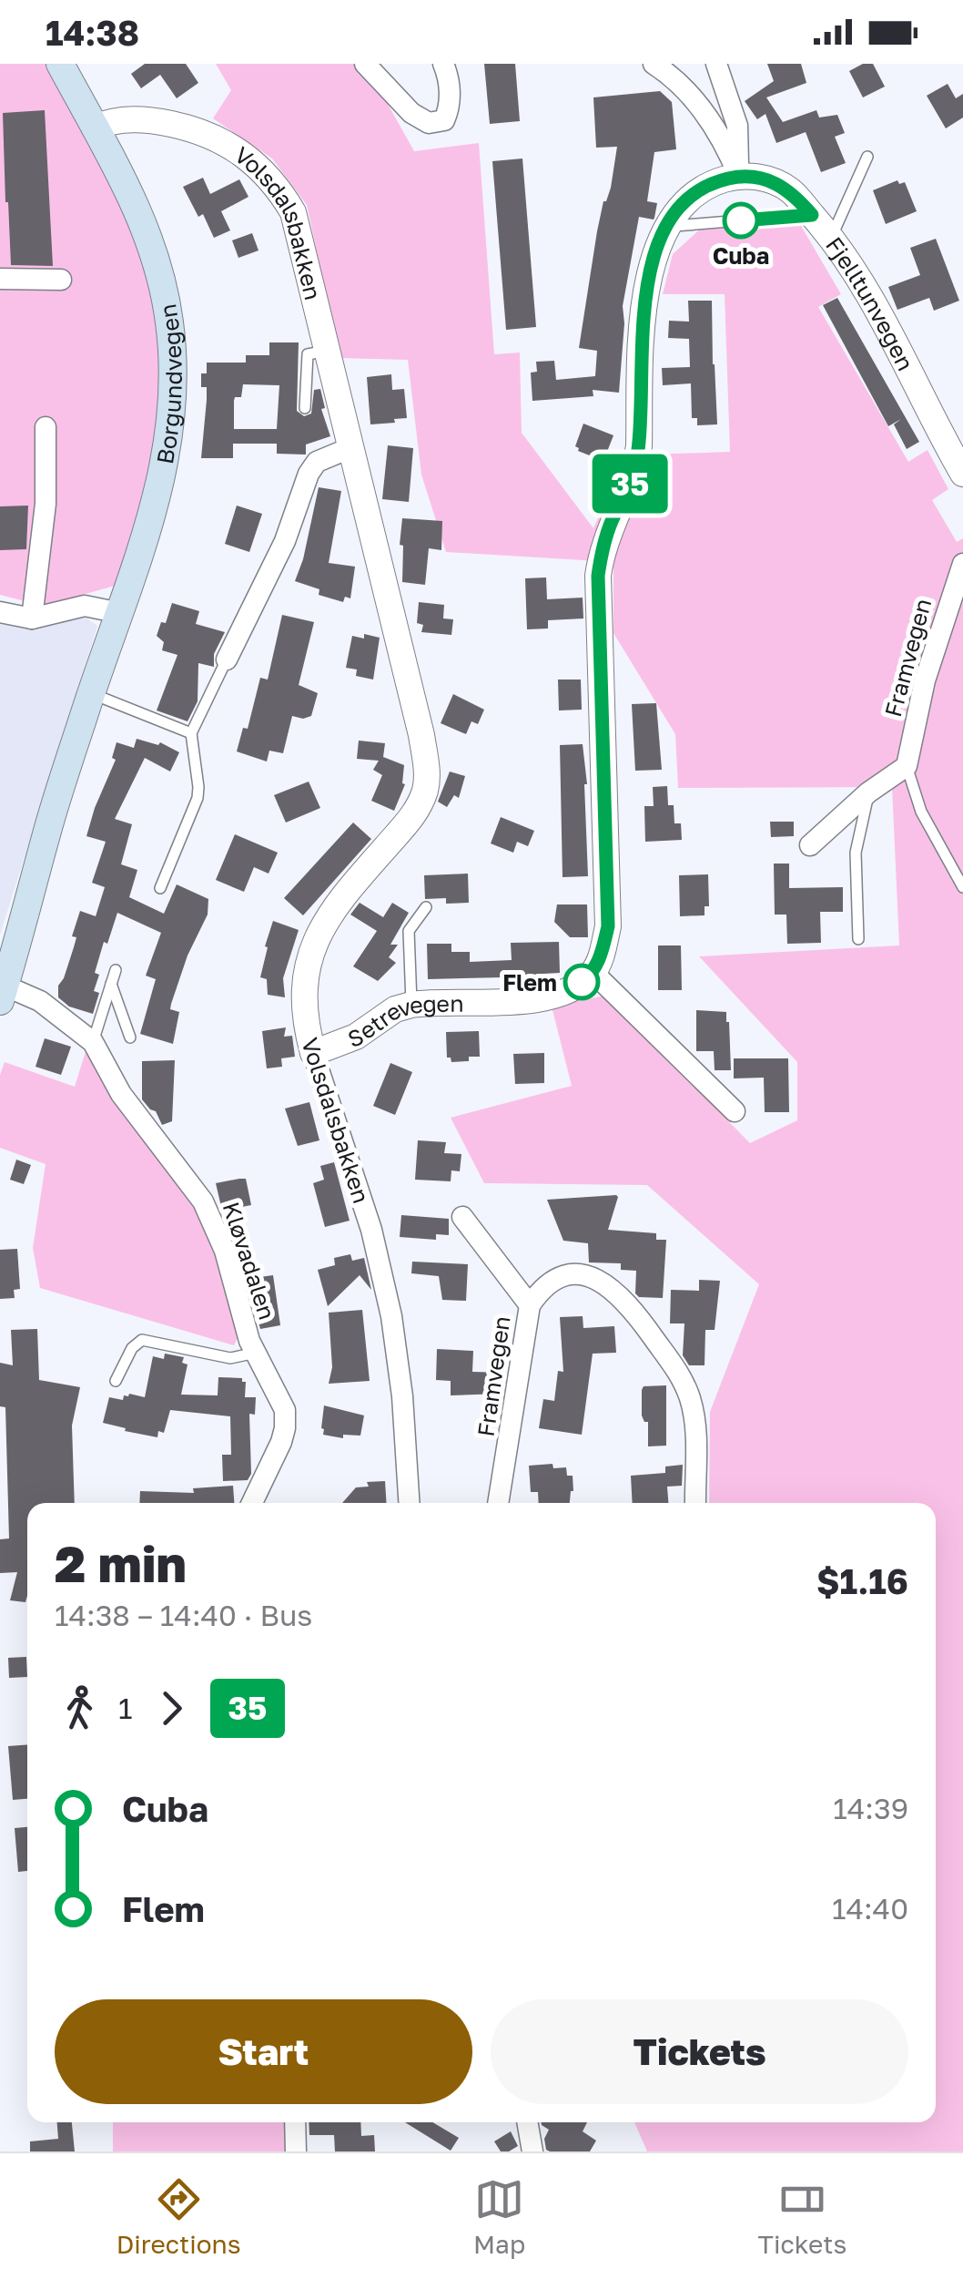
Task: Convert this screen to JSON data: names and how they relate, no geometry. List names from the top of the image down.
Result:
{
  "streets": {
    "main road": ["Borgundvegen"],
    "street": [
      "Volsdalsbakken",
      "Fjelltunvegen",
      "Framvegen",
      "Setrevegen",
      "Kløvadalen"
    ]
  },
  "crossings": [
    ["Volsdalsbakken", "Borgundvegen"],
    ["Volsdalsbakken", "Setrevegen"],
    ["Borgundvegen", "Kløvadalen"]
  ],
  "places": ["Cuba", "Flem"],
  "lines": ["bus line 35"],
  "page": {
    "status": "14:38",
    "on_map": "35",
    "heading": ["2 min", "14:38 – 14:40 · Bus", "$1.16"],
    "legs": ["1", "35"],
    "list": [
      {
        "name": "Cuba",
        "value": "14:39"
      },
      {
        "name": "Flem",
        "value": "14:40"
      }
    ],
    "buttons": ["Start", "Tickets"],
    "tabs": ["Directions", "Map", "Tickets"]
  }
}
